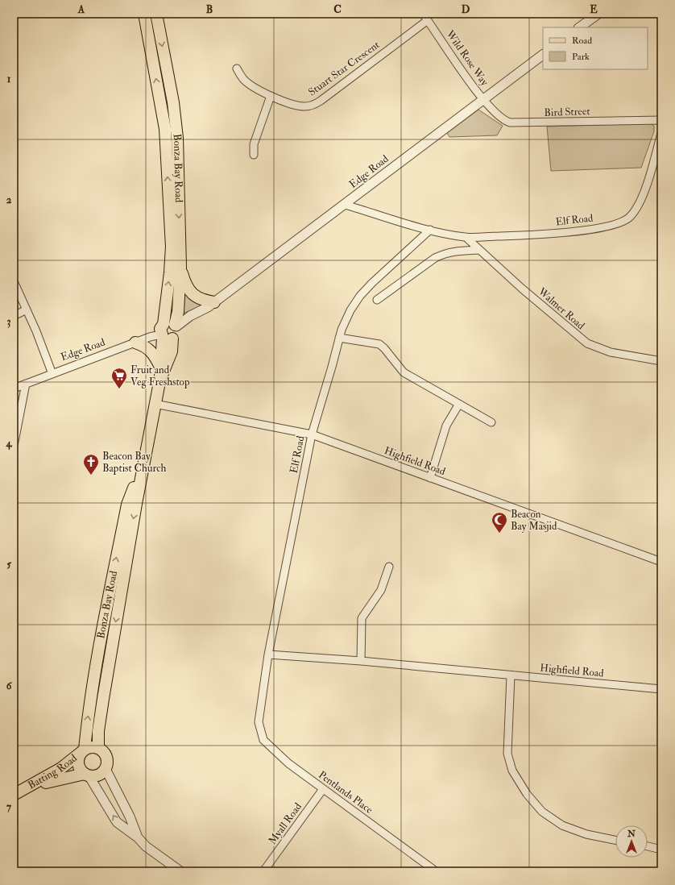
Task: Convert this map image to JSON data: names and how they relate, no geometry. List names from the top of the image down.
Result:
{
  "streets": {
    "main road": ["Bonza Bay Road", "Batting Road"],
    "street": [
      "Wild Rose Way",
      "Stuart Star Crescent",
      "Bird Street",
      "Edge Road",
      "Elf Road",
      "Walmer Road",
      "Highfield Road",
      "Pentlands Place",
      "Myall Road"
    ]
  },
  "crossings": [
    ["Wild Rose Way", "Stuart Star Crescent"],
    ["Wild Rose Way", "Bird Street"],
    ["Wild Rose Way", "Edge Road"],
    ["Bird Street", "Edge Road"],
    ["Bonza Bay Road", "Edge Road"],
    ["Bonza Bay Road", "Highfield Road"],
    ["Bonza Bay Road", "Batting Road"],
    ["Edge Road", "Elf Road"],
    ["Elf Road", "Walmer Road"],
    ["Elf Road", "Highfield Road"],
    ["Elf Road", "Pentlands Place"],
    ["Pentlands Place", "Myall Road"]
  ],
  "places": {
    "supermarket": ["Fruit and Veg Freshstop"],
    "church": ["Beacon Bay Baptist Church"],
    "mosque": ["Beacon Bay Masjid"]
  },
  "legend": ["Road", "Park"],
  "north": "top",
  "grid": {
    "columns": [
      "A",
      "B",
      "C",
      "D",
      "E"
    ],
    "rows": [
      "1",
      "2",
      "3",
      "4",
      "5",
      "6",
      "7"
    ]
  }
}
